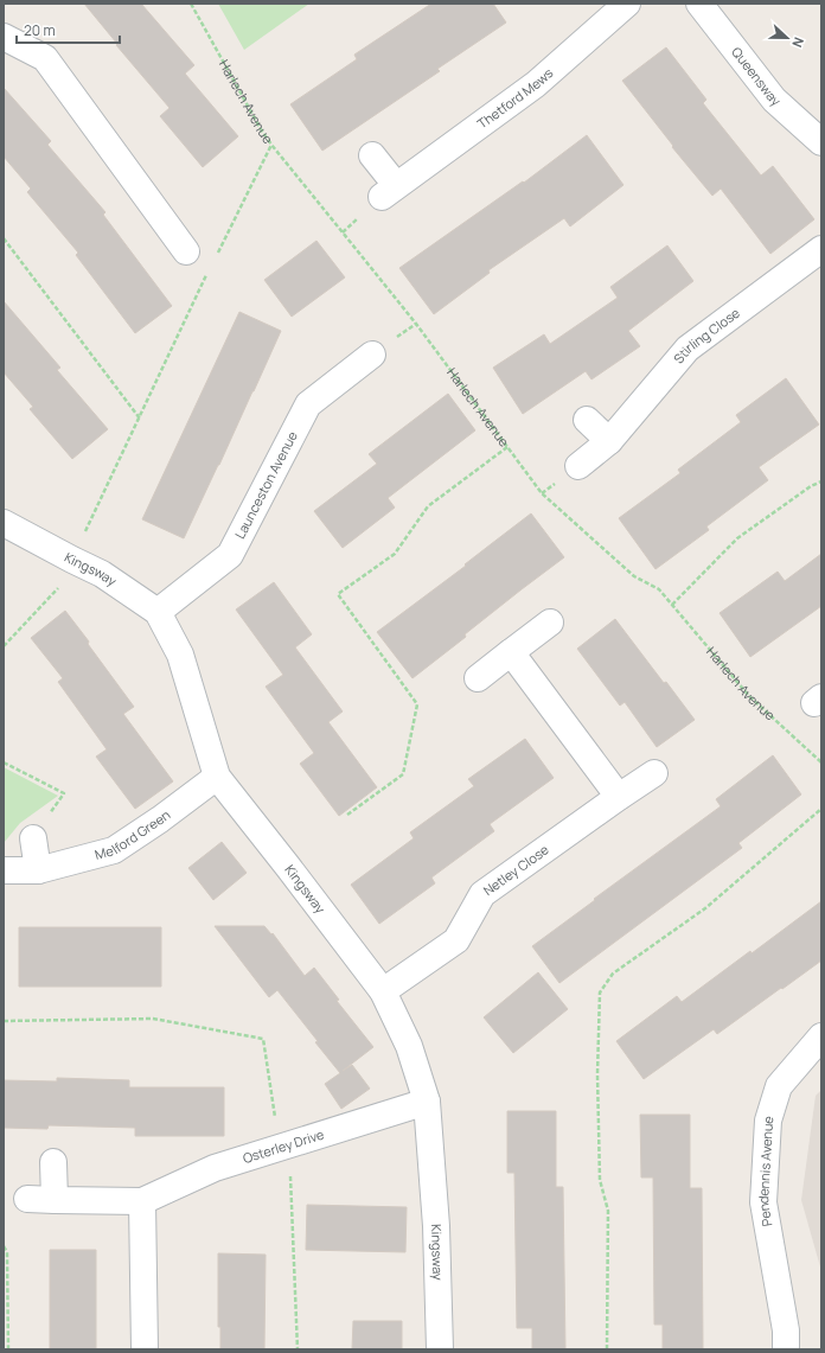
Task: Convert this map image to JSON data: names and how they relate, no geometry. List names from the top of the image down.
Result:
{
  "streets": {
    "street": [
      "Queensway",
      "Thetford Mews",
      "Stirling Close",
      "Launceston Avenue",
      "Kingsway",
      "Melford Green",
      "Netley Close",
      "Osterley Drive",
      "Pendennis Avenue"
    ],
    "path": ["Harlech Avenue"]
  },
  "crossings": [
    ["Launceston Avenue", "Kingsway"],
    ["Kingsway", "Melford Green"],
    ["Kingsway", "Netley Close"],
    ["Kingsway", "Osterley Drive"]
  ],
  "scale_bar": "20 m",
  "north": "right"
}
